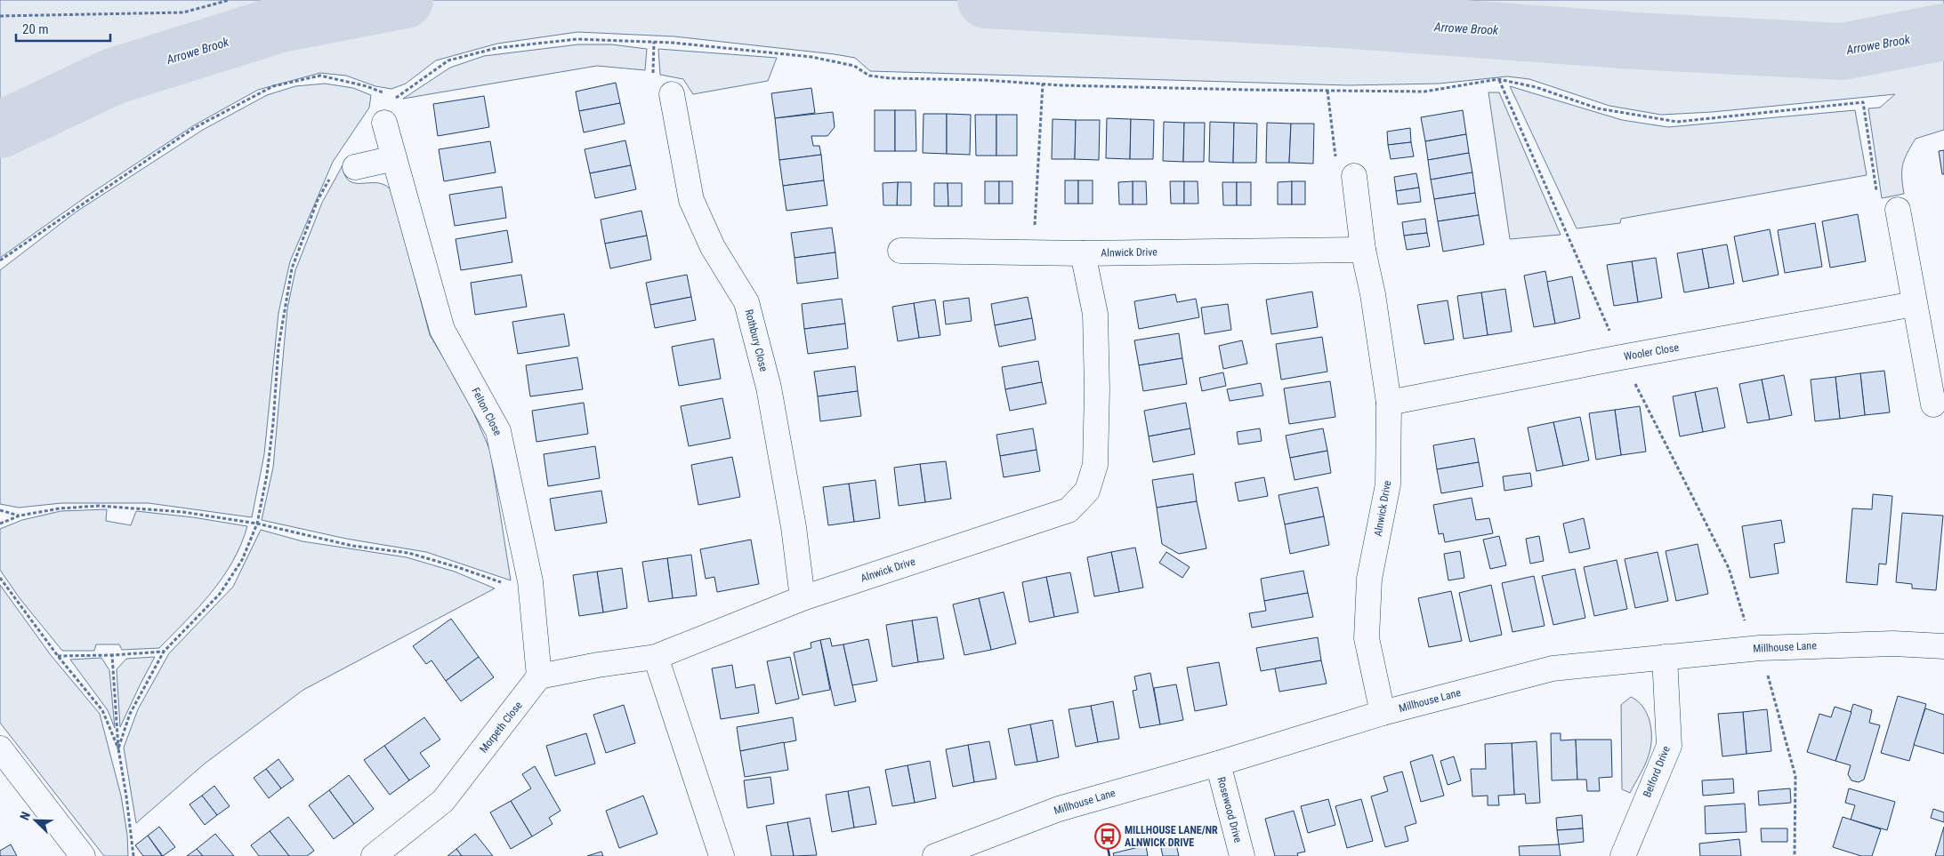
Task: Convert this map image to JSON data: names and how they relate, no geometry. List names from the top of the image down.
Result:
{
  "streets": {
    "street": [
      "Alnwick Drive",
      "Rothbury Close",
      "Wooler Close",
      "Felton Close",
      "Millhouse Lane",
      "Morpeth Close",
      "Belford Drive",
      "Rosewood Drive"
    ]
  },
  "crossings": [
    ["Alnwick Drive", "Rothbury Close"],
    ["Alnwick Drive", "Wooler Close"],
    ["Alnwick Drive", "Millhouse Lane"],
    ["Felton Close", "Morpeth Close"],
    ["Millhouse Lane", "Belford Drive"],
    ["Millhouse Lane", "Rosewood Drive"]
  ],
  "water": ["Arrowe Brook"],
  "places": {
    "bus stop": ["MILLHOUSE LANE/NR ALNWICK DRIVE"]
  },
  "scale_bar": "20 m",
  "north": "top left"
}
